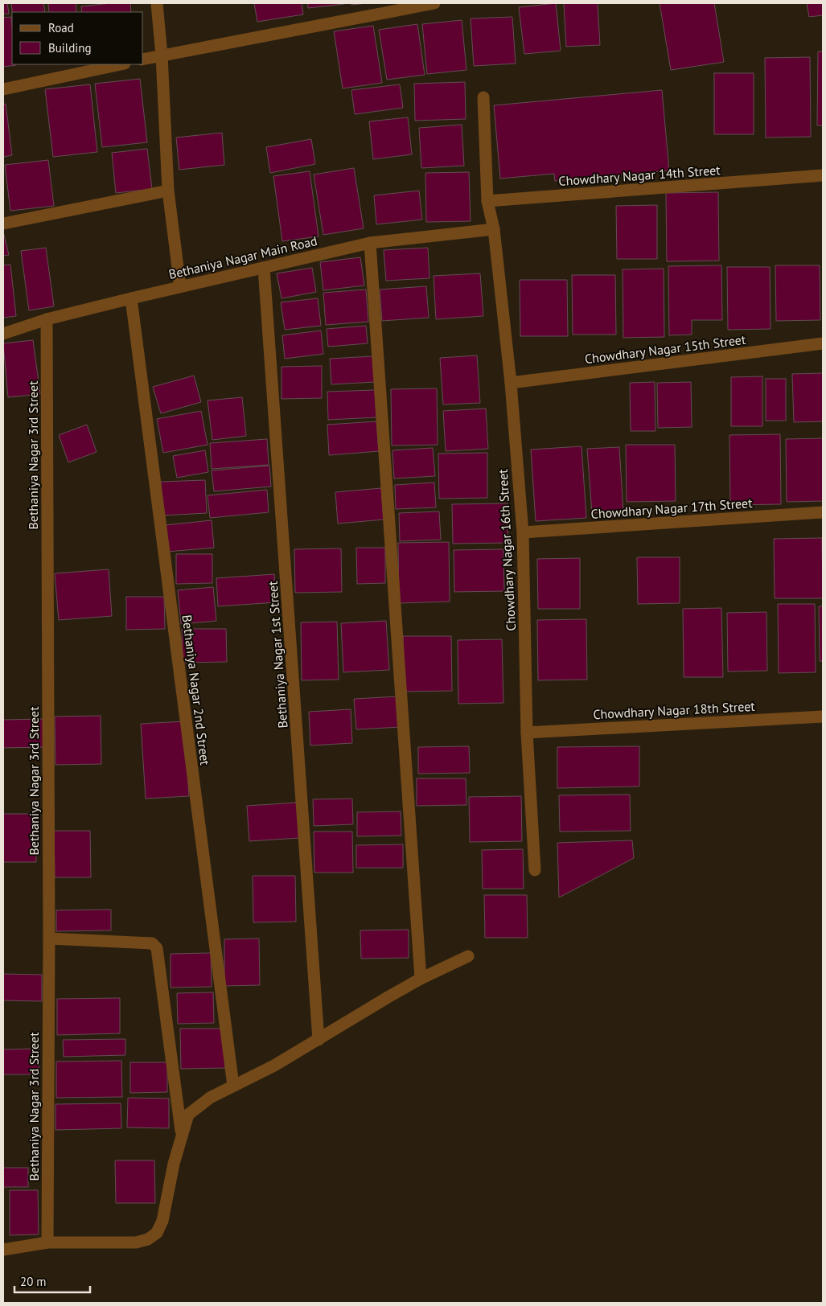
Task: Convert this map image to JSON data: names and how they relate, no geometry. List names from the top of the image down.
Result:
{
  "streets": {
    "street": [
      "Chowdhary Nagar 14th Street",
      "Bethaniya Nagar Main Road",
      "Chowdhary Nagar 15th Street",
      "Bethaniya Nagar 3rd Street",
      "Chowdhary Nagar 17th Street",
      "Chowdhary Nagar 16th Street",
      "Bethaniya Nagar 1st Street",
      "Bethaniya Nagar 2nd Street",
      "Chowdhary Nagar 18th Street"
    ]
  },
  "crossings": [
    ["Bethaniya Nagar Main Road", "Bethaniya Nagar 3rd Street"],
    ["Bethaniya Nagar Main Road", "Chowdhary Nagar 16th Street"],
    ["Bethaniya Nagar Main Road", "Bethaniya Nagar 1st Street"],
    ["Bethaniya Nagar Main Road", "Bethaniya Nagar 2nd Street"],
    ["Chowdhary Nagar 15th Street", "Chowdhary Nagar 16th Street"],
    ["Chowdhary Nagar 17th Street", "Chowdhary Nagar 16th Street"],
    ["Chowdhary Nagar 16th Street", "Chowdhary Nagar 18th Street"]
  ],
  "legend": ["Road", "Building"],
  "scale_bar": "20 m"
}
